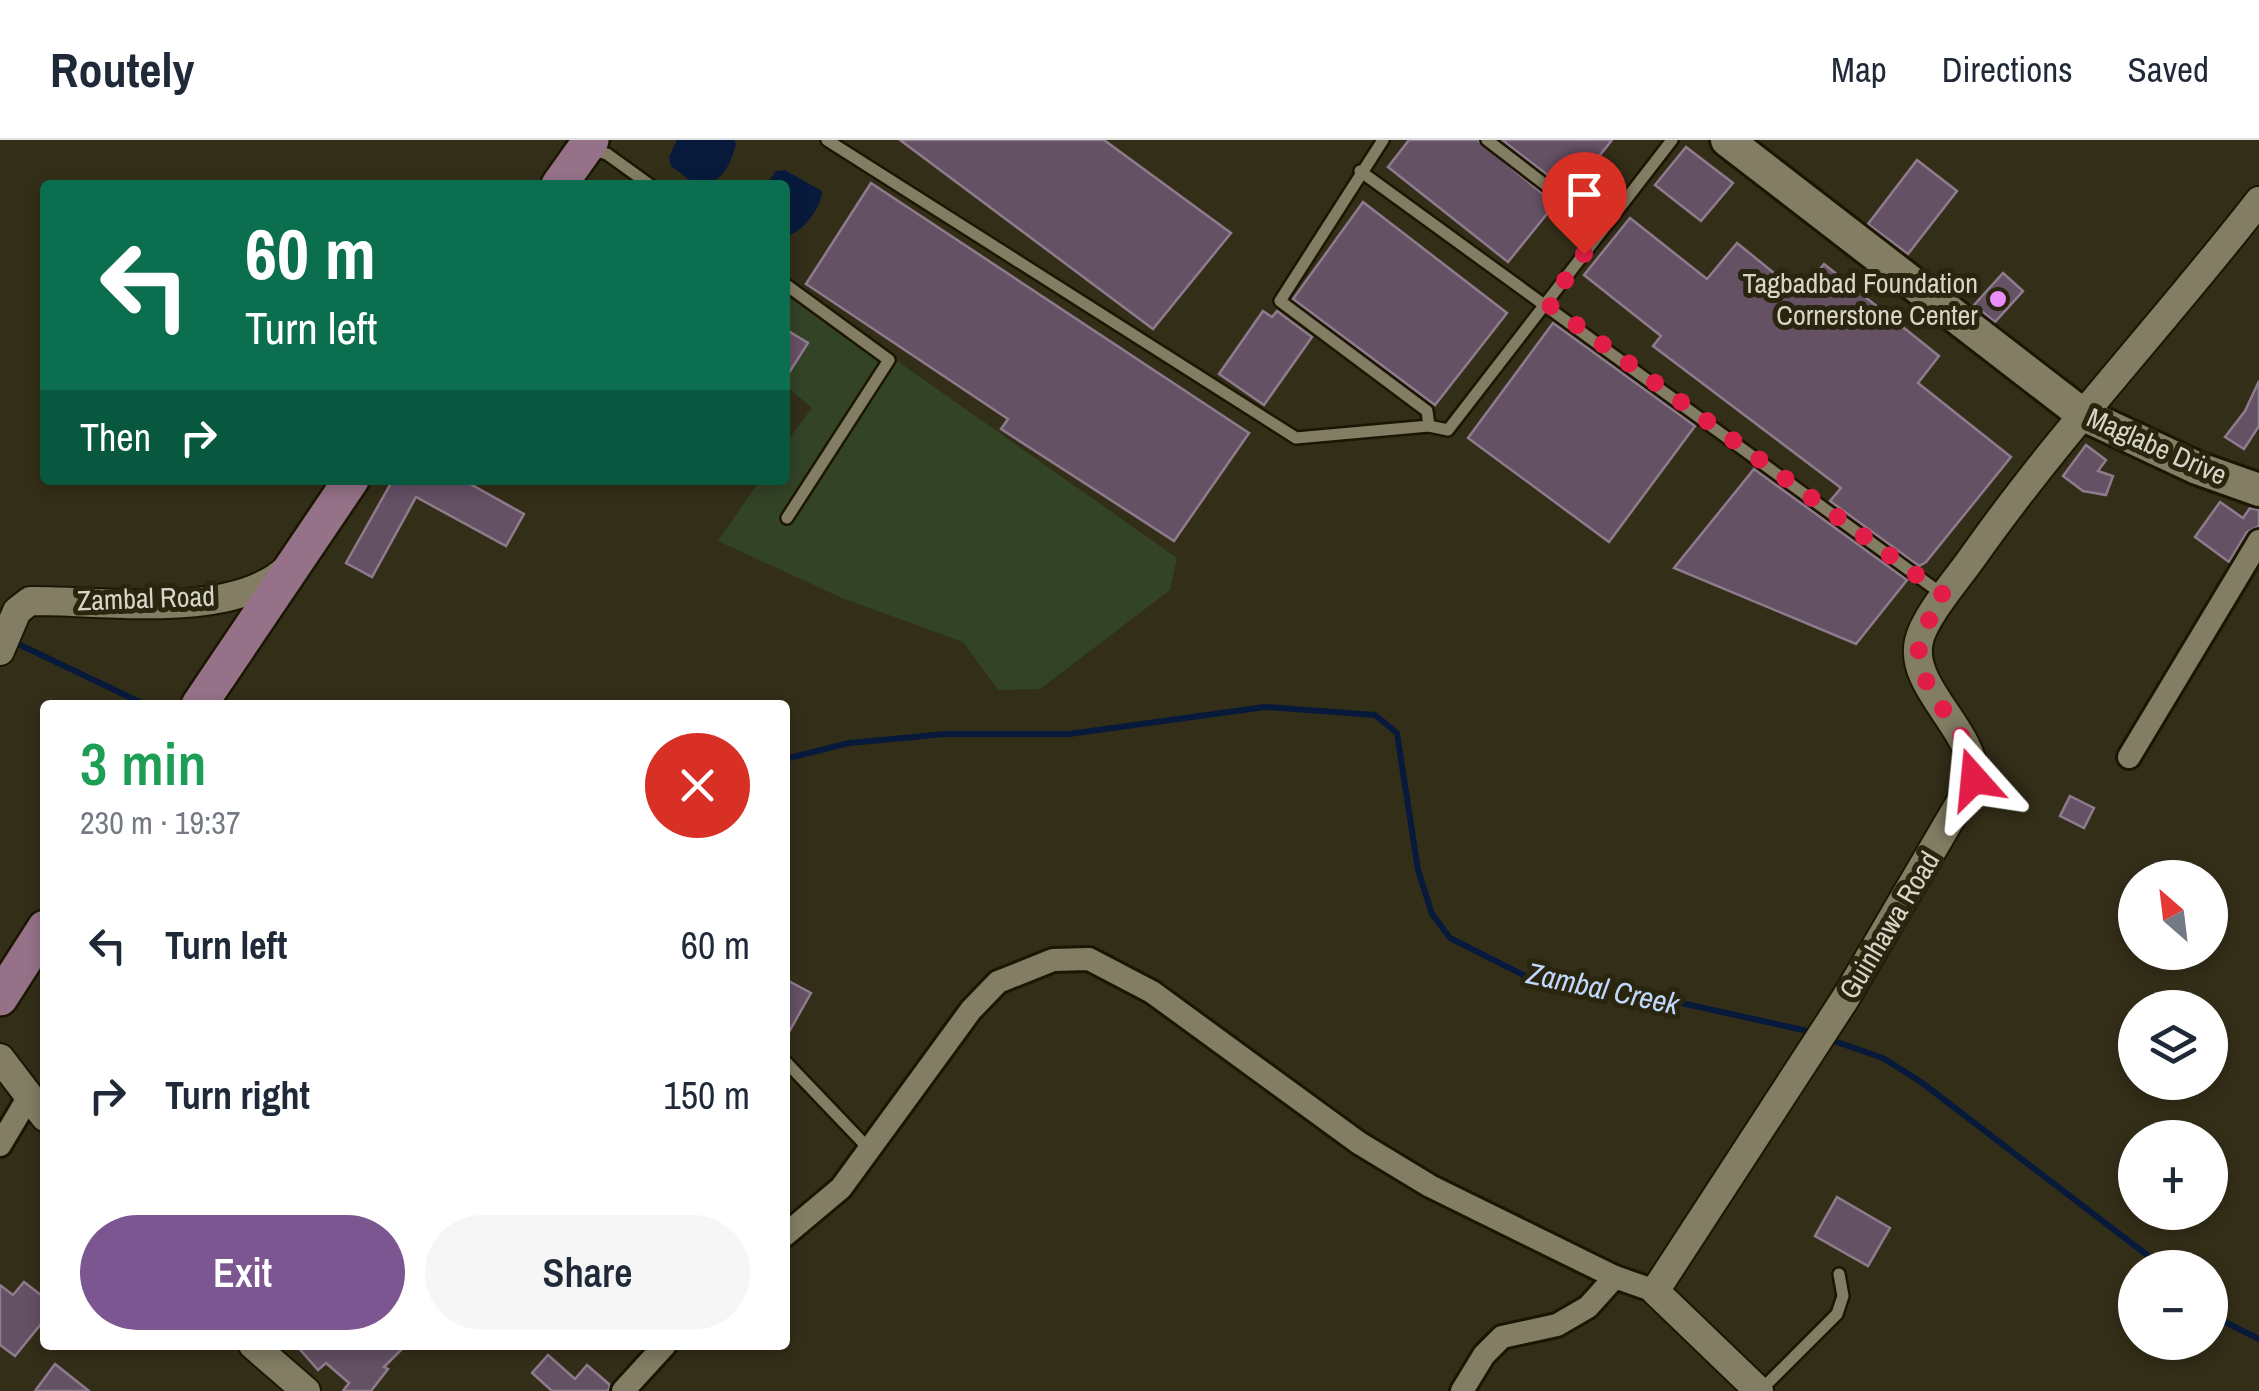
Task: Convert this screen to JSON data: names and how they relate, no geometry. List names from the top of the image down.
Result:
{
  "streets": {
    "main road": ["Maglabe Drive"],
    "street": ["Zambal Road", "Guinhawa Road"]
  },
  "crossings": [
    ["Maglabe Drive", "Guinhawa Road"]
  ],
  "water": ["Zambal Creek"],
  "places": ["Tagbadbad Foundation Cornerstone Center"],
  "north": "top left",
  "page": {
    "header": "Routely",
    "nav": ["Map", "Directions", "Saved"],
    "turn": ["60 m", "Turn left"],
    "then": "Then",
    "heading": ["3 min", "230 m · 19:37"],
    "map_buttons": ["+", "−"],
    "list": [
      {
        "name": "Turn left",
        "value": "60 m"
      },
      {
        "name": "Turn right",
        "value": "150 m"
      }
    ],
    "buttons": ["Exit", "Share"]
  }
}
